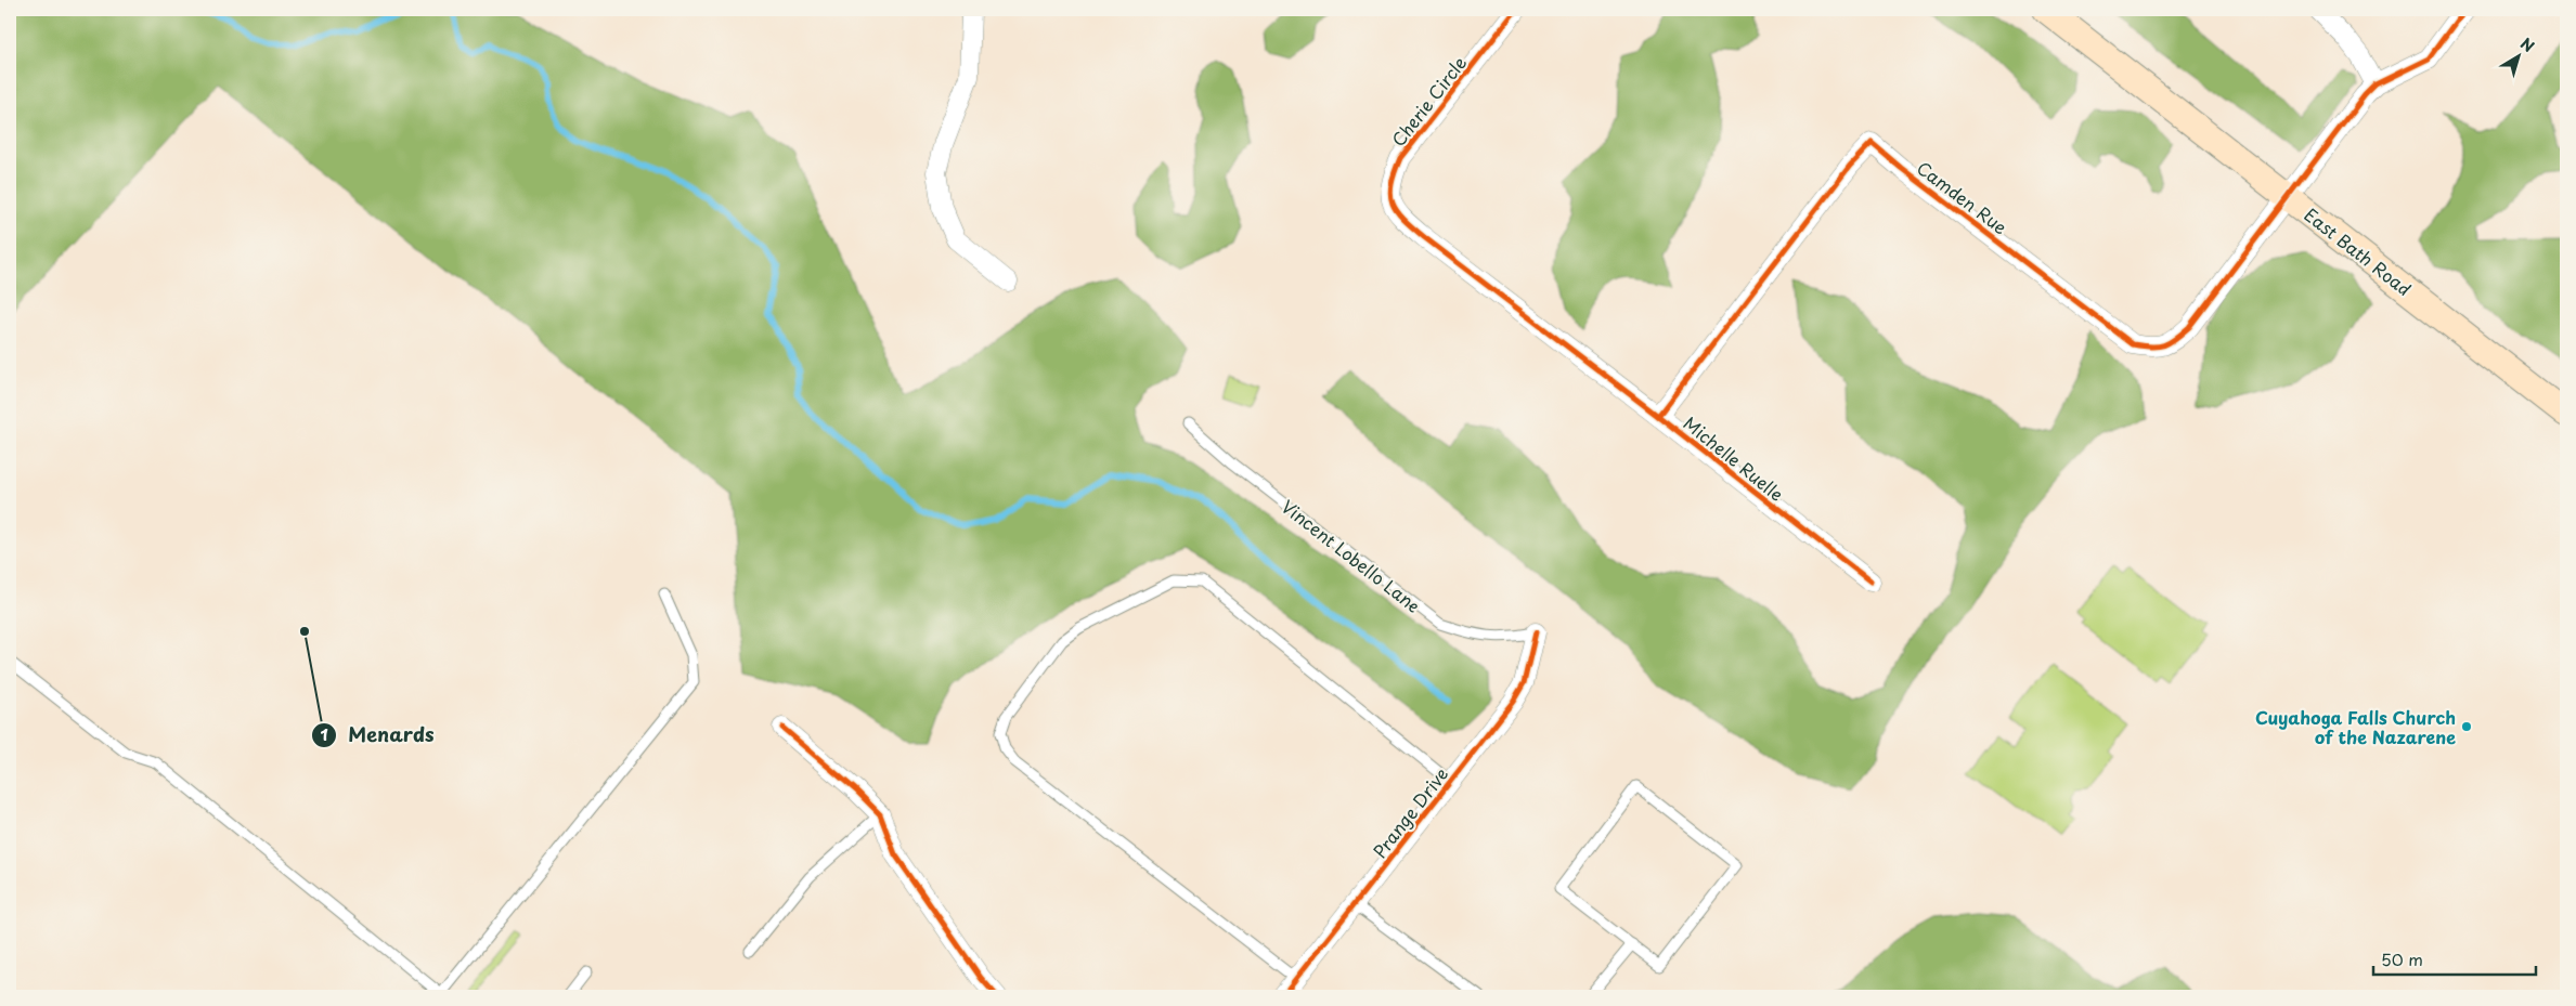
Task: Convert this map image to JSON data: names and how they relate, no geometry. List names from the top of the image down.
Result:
{
  "streets": {
    "street": [
      "Cherie Circle",
      "Camden Rue",
      "East Bath Road",
      "Michelle Ruelle",
      "Prange Drive"
    ],
    "lane": ["Vincent Lobello Lane"]
  },
  "crossings": [
    ["Cherie Circle", "Michelle Ruelle"],
    ["Camden Rue", "East Bath Road"],
    ["Camden Rue", "Michelle Ruelle"],
    ["Vincent Lobello Lane", "Prange Drive"]
  ],
  "places": ["Menards", "Cuyahoga Falls Church of the Nazarene"],
  "scale_bar": "50 m",
  "north": "top right"
}
